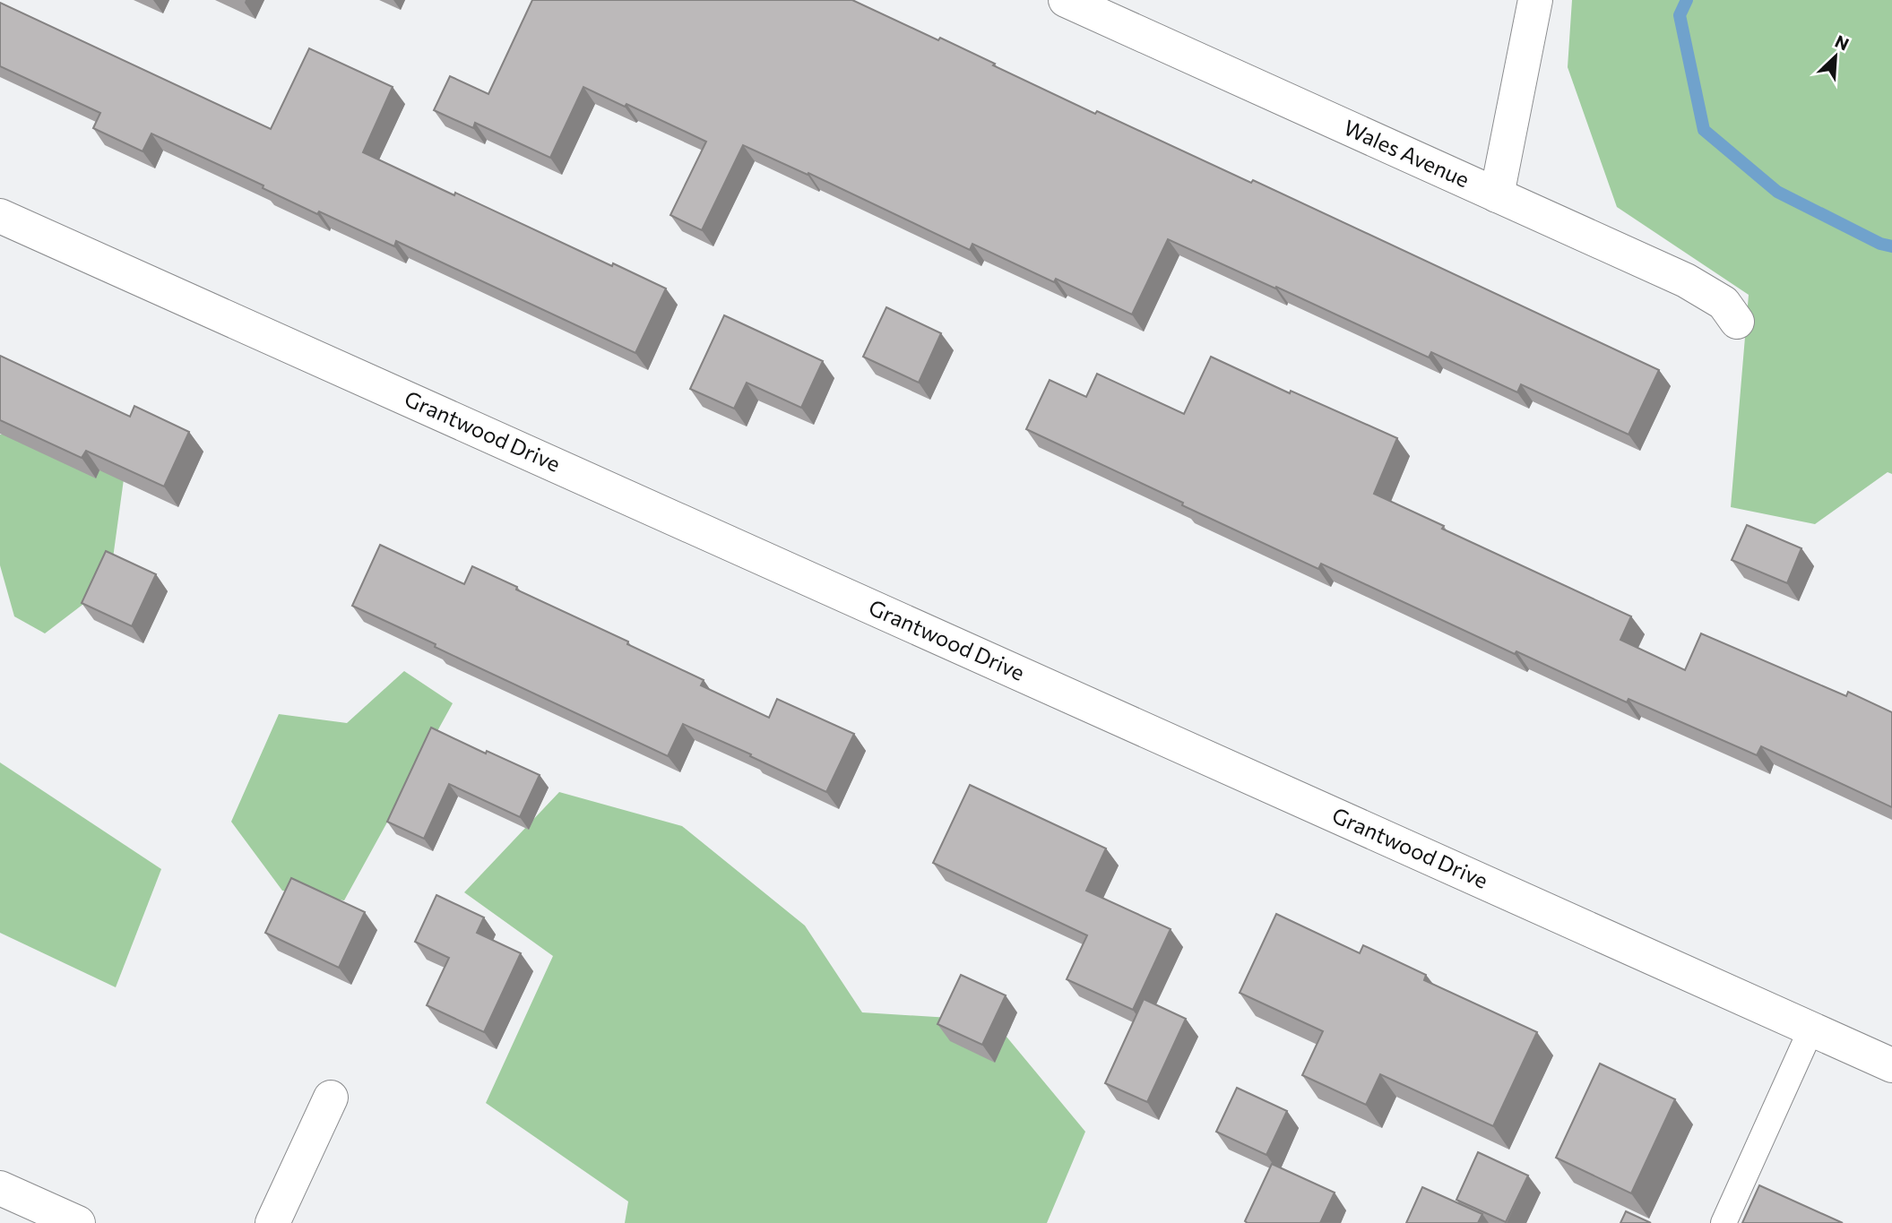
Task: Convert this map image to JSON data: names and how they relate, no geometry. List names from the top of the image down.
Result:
{
  "streets": {
    "street": ["Wales Avenue", "Grantwood Drive"]
  },
  "north": "top right"
}
